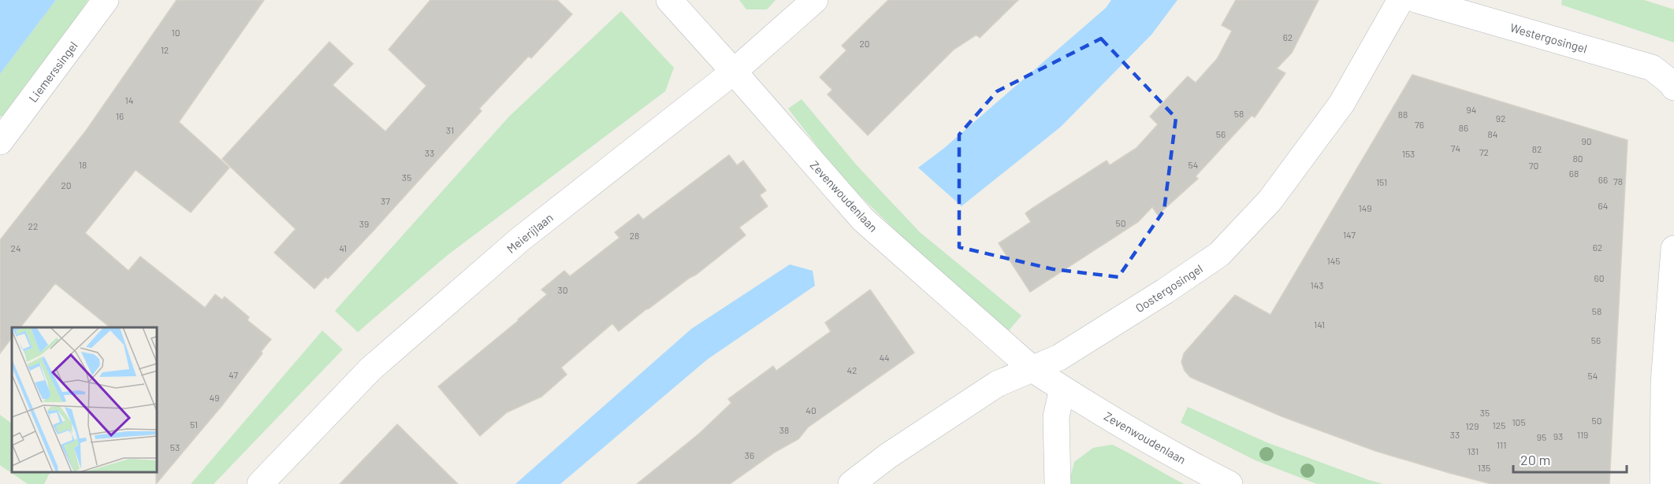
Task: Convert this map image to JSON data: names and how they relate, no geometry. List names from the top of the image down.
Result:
{
  "streets": {
    "street": [
      "Westergosingel",
      "Liemerssingel",
      "Zevenwoudenlaan",
      "Meierijlaan",
      "Oostergosingel"
    ]
  },
  "crossings": [
    ["Zevenwoudenlaan", "Meierijlaan"],
    ["Zevenwoudenlaan", "Oostergosingel"]
  ],
  "house_numbers": [
    "10",
    "62",
    "20",
    "12",
    "14",
    "94",
    "58",
    "88",
    "16",
    "92",
    "76",
    "86",
    "31",
    "56",
    "84",
    "90",
    "74",
    "82",
    "72",
    "33",
    "153",
    "80",
    "18",
    "54",
    "70",
    "68",
    "35",
    "66",
    "78",
    "151",
    "20",
    "37",
    "64",
    "149",
    "50",
    "39",
    "22",
    "147",
    "28",
    "62",
    "24",
    "41",
    "145",
    "60",
    "143",
    "30",
    "58",
    "141",
    "56",
    "44",
    "42",
    "47",
    "54",
    "49",
    "40",
    "35",
    "50",
    "105",
    "51",
    "125",
    "129",
    "38",
    "33",
    "119",
    "93",
    "95",
    "111",
    "53",
    "131",
    "36",
    "135"
  ],
  "scale_bar": "20 m"
}
